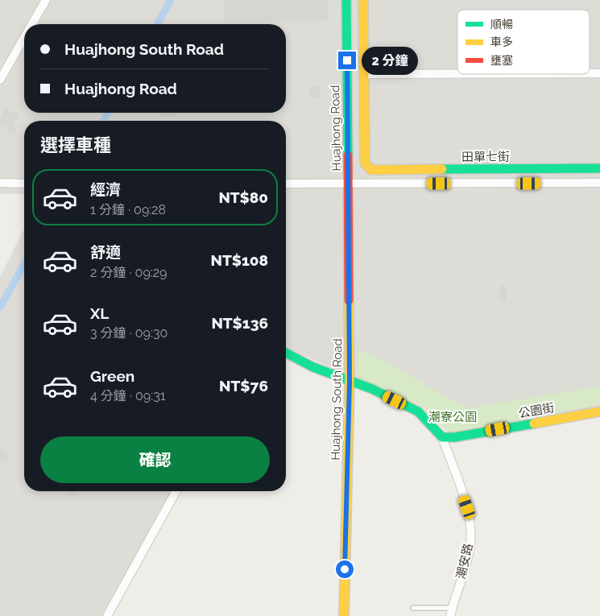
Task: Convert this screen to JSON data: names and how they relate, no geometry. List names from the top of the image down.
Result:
{
  "streets": {
    "street": [
      "Huajhong Road",
      "田單七街",
      "Huajhong South Road",
      "公園街",
      "潮安路"
    ]
  },
  "crossings": [
    ["Huajhong Road", "Huajhong South Road"],
    ["公園街", "潮安路"]
  ],
  "parks": ["潮寮公園"],
  "legend": ["順暢", "車多", "壅塞"],
  "page": {
    "banner": ["Huajhong South Road", "Huajhong Road"],
    "bubble": "2 分鐘",
    "heading": "選擇車種",
    "list": [
      {
        "name": "經濟",
        "note": "1 分鐘 · 09:28",
        "value": "NT$80"
      },
      {
        "name": "舒適",
        "note": "2 分鐘 · 09:29",
        "value": "NT$108"
      },
      {
        "name": "XL",
        "note": "3 分鐘 · 09:30",
        "value": "NT$136"
      },
      {
        "name": "Green",
        "note": "4 分鐘 · 09:31",
        "value": "NT$76"
      }
    ],
    "buttons": "確認"
  }
}
